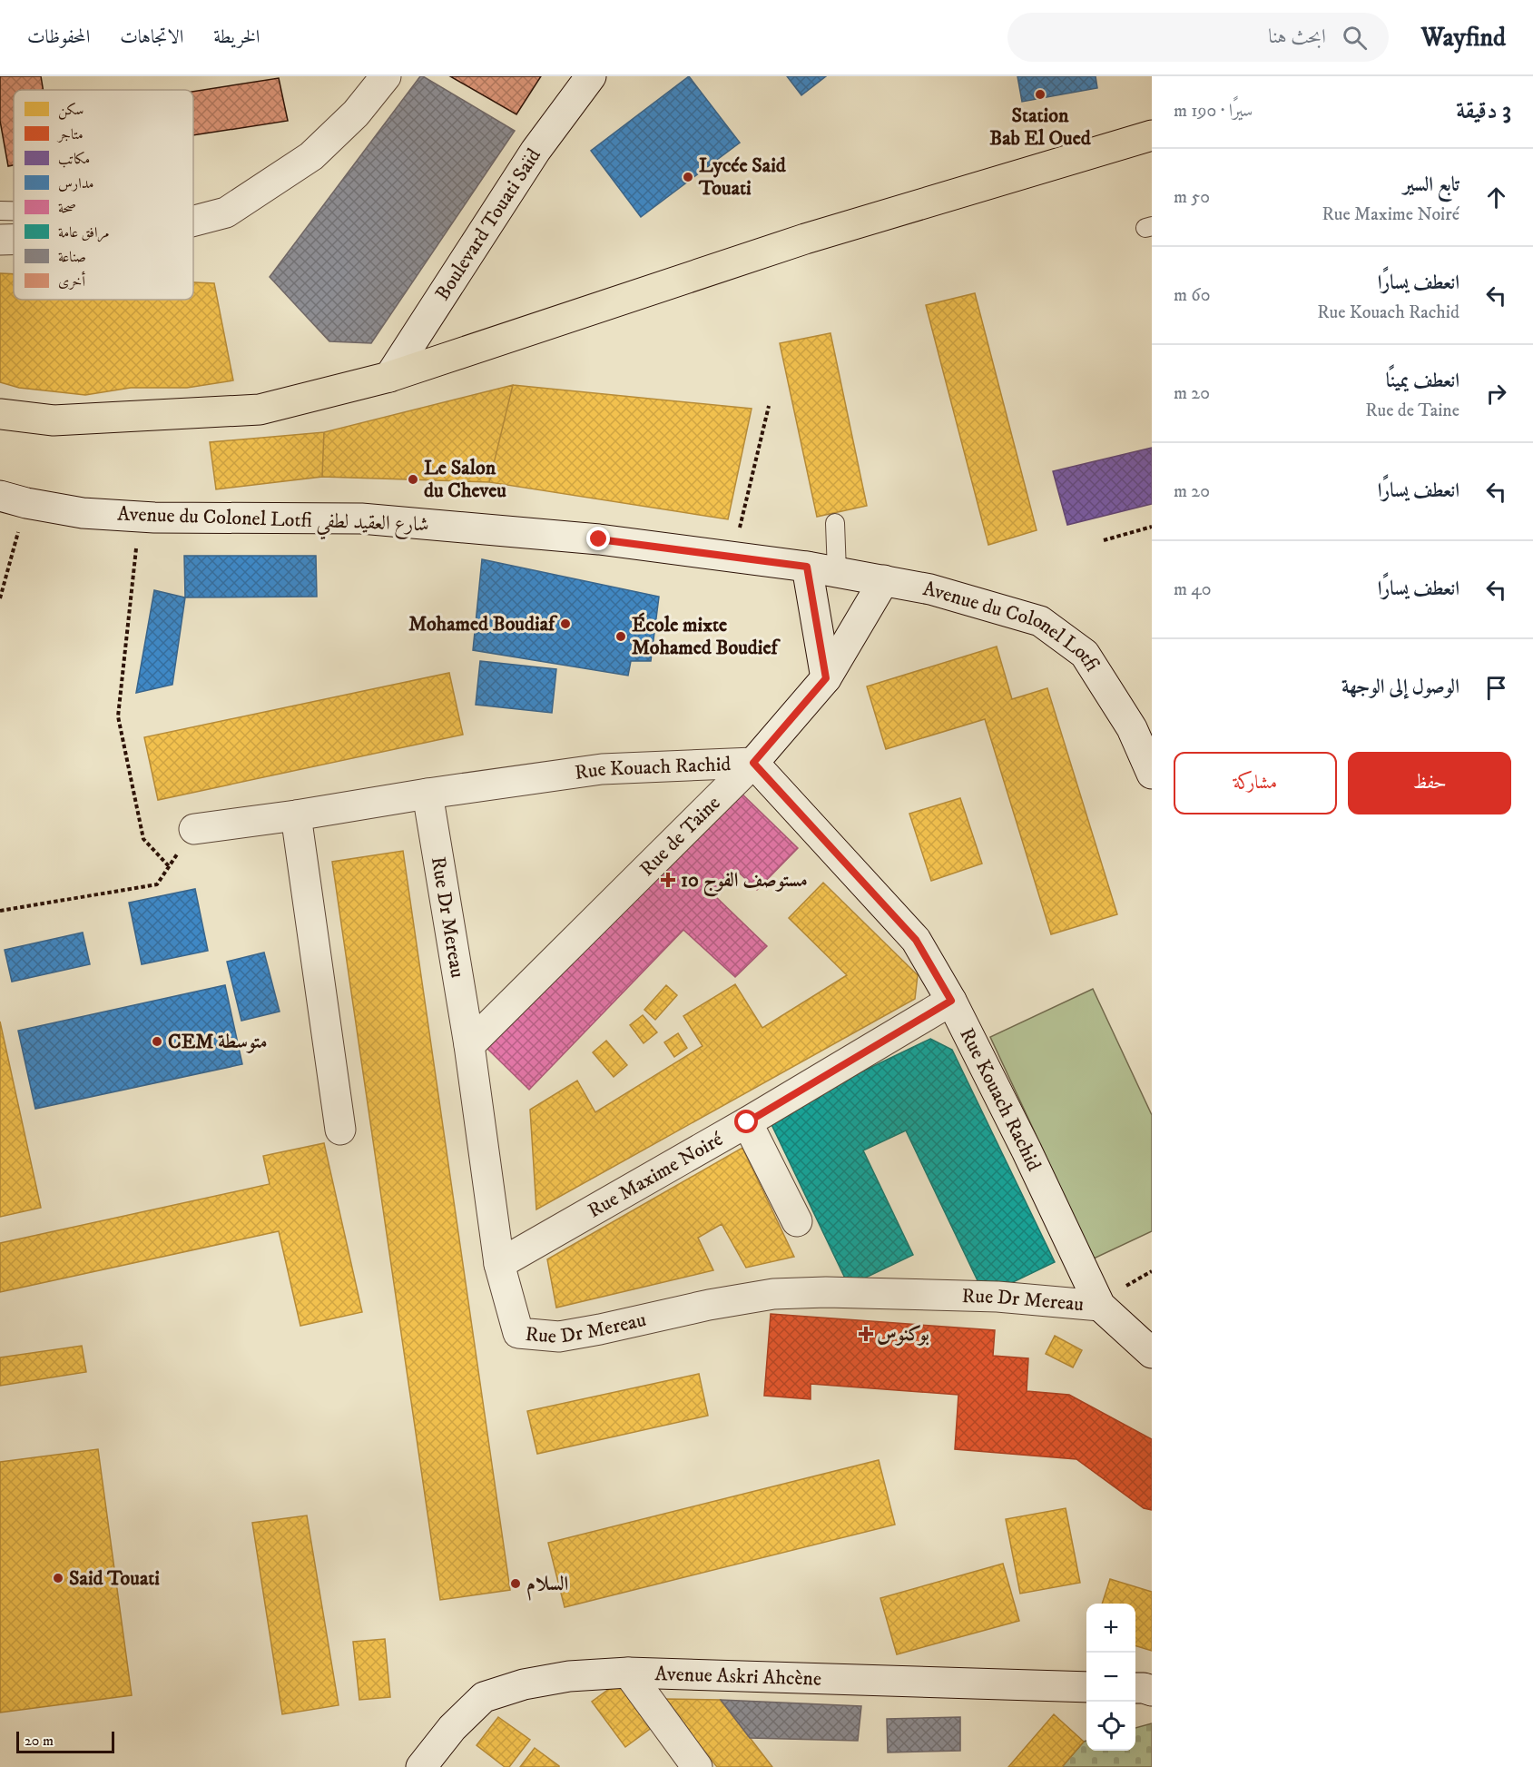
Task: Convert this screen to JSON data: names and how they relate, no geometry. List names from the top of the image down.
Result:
{
  "streets": {
    "street": [
      "Boulevard Touati Saïd",
      "Avenue du Colonel Lotfi شارع العقيد لطفي",
      "Avenue du Colonel Lotfi",
      "Rue Kouach Rachid",
      "Rue de Taine",
      "Rue Dr Mereau",
      "Rue Maxime Noiré",
      "Avenue Askri Ahcène"
    ]
  },
  "crossings": [
    ["Avenue du Colonel Lotfi شارع العقيد لطفي", "Avenue du Colonel Lotfi"],
    ["Avenue du Colonel Lotfi", "Rue de Taine"],
    ["Rue Kouach Rachid", "Rue de Taine"],
    ["Rue Kouach Rachid", "Rue Dr Mereau"],
    ["Rue Kouach Rachid", "Rue Maxime Noiré"],
    ["Rue de Taine", "Rue Dr Mereau"],
    ["Rue Dr Mereau", "Rue Maxime Noiré"]
  ],
  "places": {
    "other": [
      "Station Bab El Oued",
      "Lycée Said Touati",
      "Le Salon du Cheveu",
      "Mohamed Boudiaf",
      "École mixte Mohamed Boudief",
      "CEM متوسطة",
      "Said Touati",
      "السلام"
    ],
    "health": ["مستوصف الفوج 10", "بوكنوس"]
  },
  "legend": [
    "سكن",
    "متاجر",
    "مكاتب",
    "مدارس",
    "صحة",
    "مرافق عامة",
    "صناعة",
    "أخرى"
  ],
  "scale_bar": "20 m",
  "page": {
    "header": "Wayfind",
    "search": "ابحث هنا",
    "nav": ["الخريطة", "الاتجاهات", "المحفوظات"],
    "heading": ["3 دقيقة", "سيرًا · 190 m"],
    "list": [
      ["تابع السير", "Rue Maxime Noiré", "50 m"],
      ["انعطف يسارًا", "Rue Kouach Rachid", "60 m"],
      ["انعطف يمينًا", "Rue de Taine", "20 m"],
      ["انعطف يسارًا", "20 m"],
      ["انعطف يسارًا", "40 m"],
      "الوصول إلى الوجهة"
    ],
    "buttons": ["حفظ", "مشاركة"],
    "map_buttons": ["+", "−"],
    "scale": "20 m"
  }
}
